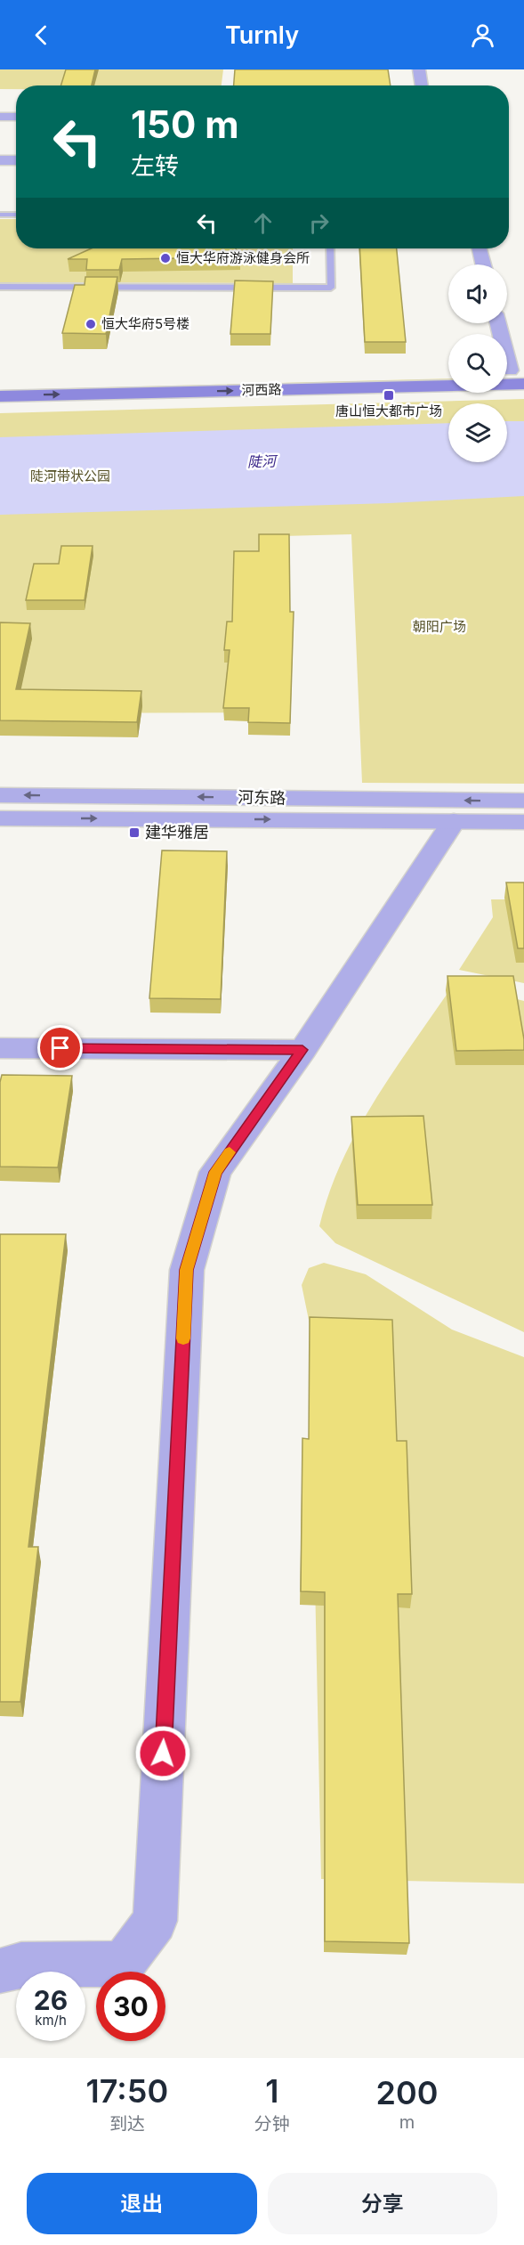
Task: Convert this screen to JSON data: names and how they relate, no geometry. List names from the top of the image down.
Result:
{
  "streets": {
    "main road": ["河西路"],
    "street": ["河东路"]
  },
  "water": ["陡河"],
  "parks": ["陡河带状公园", "朝阳广场"],
  "places": {
    "other": ["恒大华府游泳健身会所", "恒大华府5号楼"],
    "transit": ["唐山恒大都市广场", "建华雅居"]
  },
  "page": {
    "header": "Turnly",
    "turn": ["150 m", "左转"],
    "speed": "26 km/h",
    "limit": "30",
    "eta": [
      "17:50",
      "到达",
      "1",
      "分钟",
      "200",
      "m"
    ],
    "buttons": ["退出", "分享"]
  }
}
